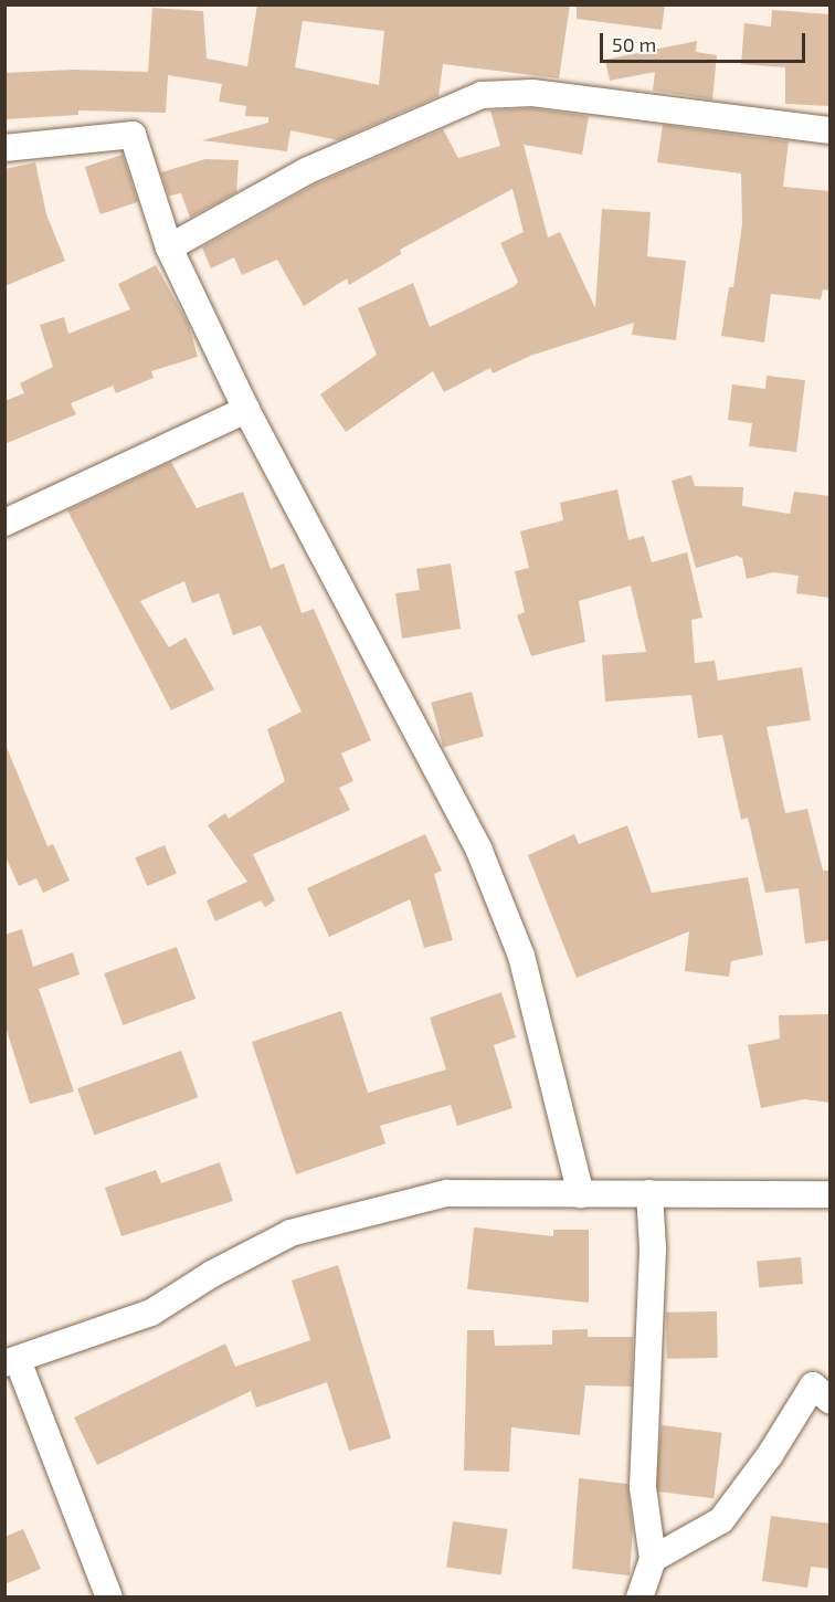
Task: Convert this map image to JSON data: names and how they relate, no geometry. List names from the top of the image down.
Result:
{
  "scale_bar": "50 m"
}
